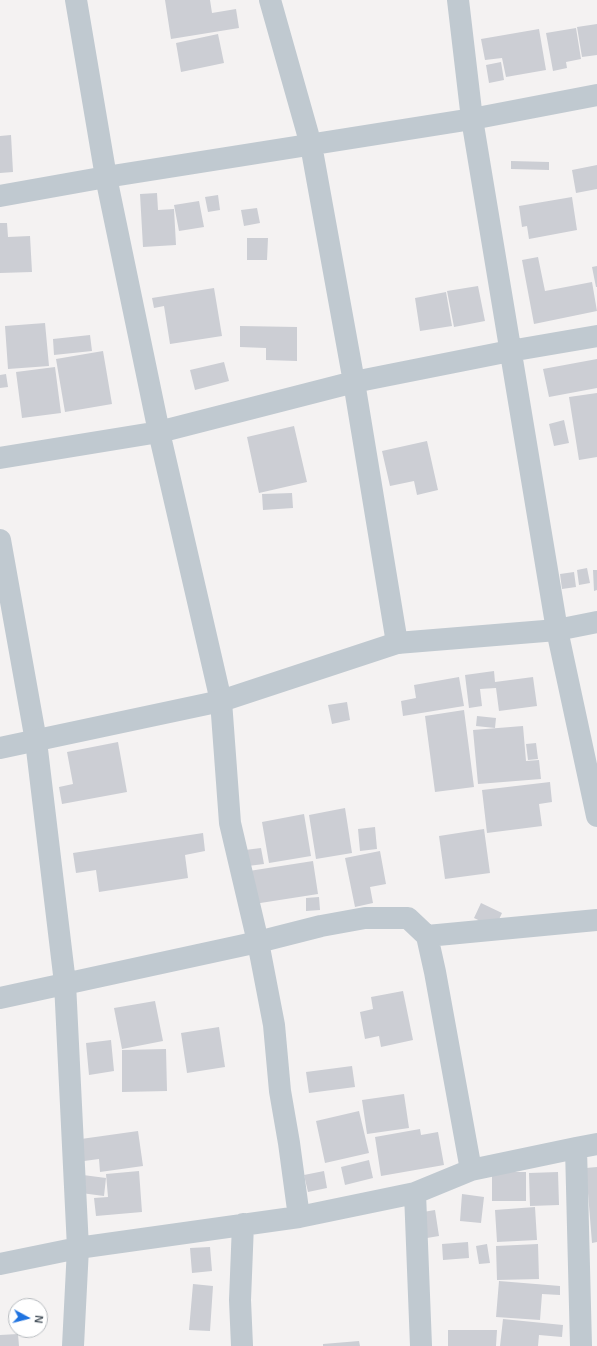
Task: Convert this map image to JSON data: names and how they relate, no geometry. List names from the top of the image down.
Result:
{
  "north": "right"
}
